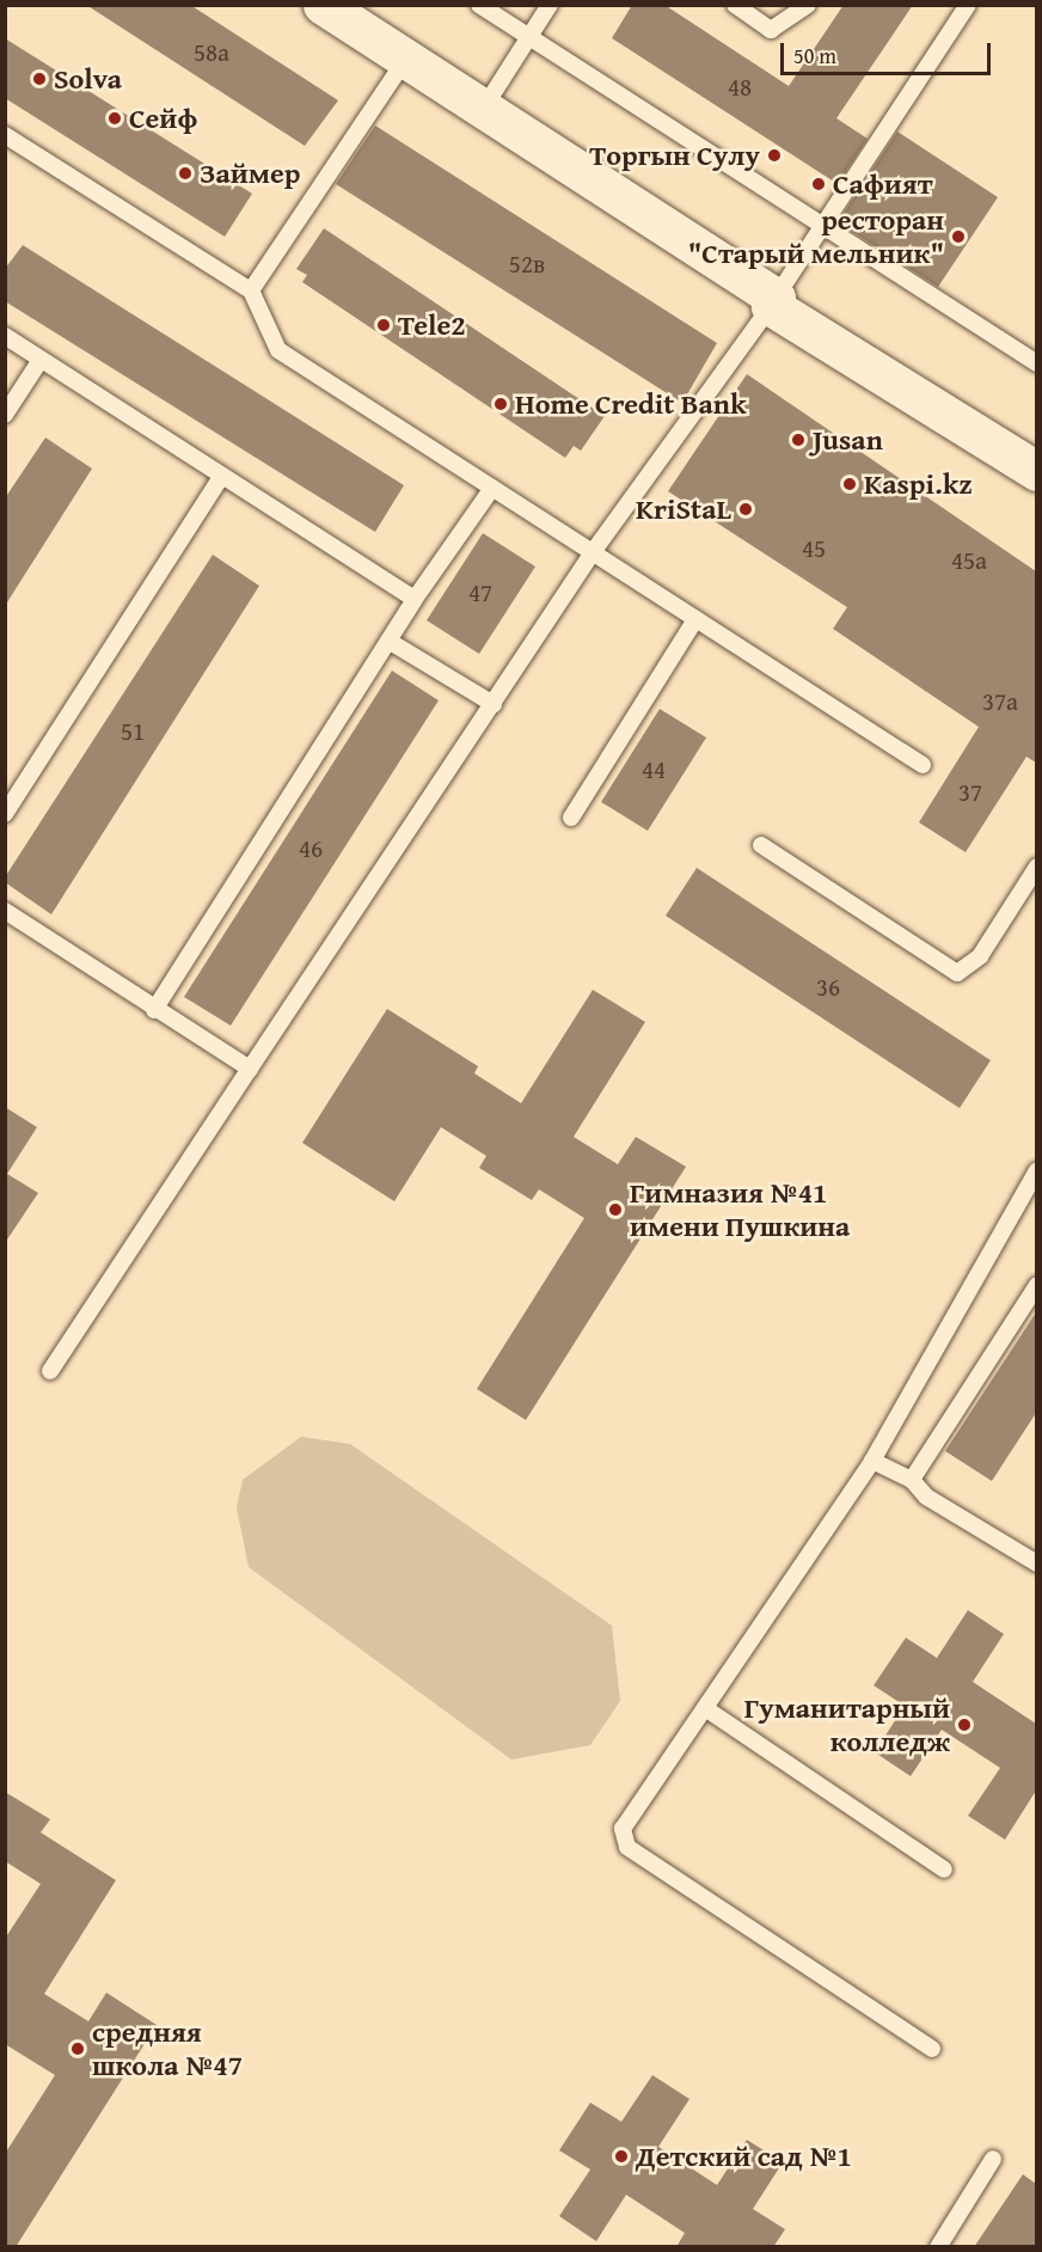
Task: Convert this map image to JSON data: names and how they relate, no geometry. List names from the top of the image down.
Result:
{
  "places": [
    "Solva",
    "Сейф",
    "Торгын Сулу",
    "Займер",
    "Сафият",
    "ресторан \"Старый мельник\"",
    "Tele2",
    "Home Credit Bank",
    "Jusan",
    "Kaspi.kz",
    "KriStaL",
    "Гимназия №41 имени Пушкина",
    "Гуманитарный колледж",
    "средняя школа №47",
    "Детский сад №1"
  ],
  "house_numbers": [
    "58а",
    "48",
    "52в",
    "45",
    "45а",
    "47",
    "37а",
    "51",
    "44",
    "37",
    "46",
    "36"
  ],
  "scale_bar": "50 m"
}
